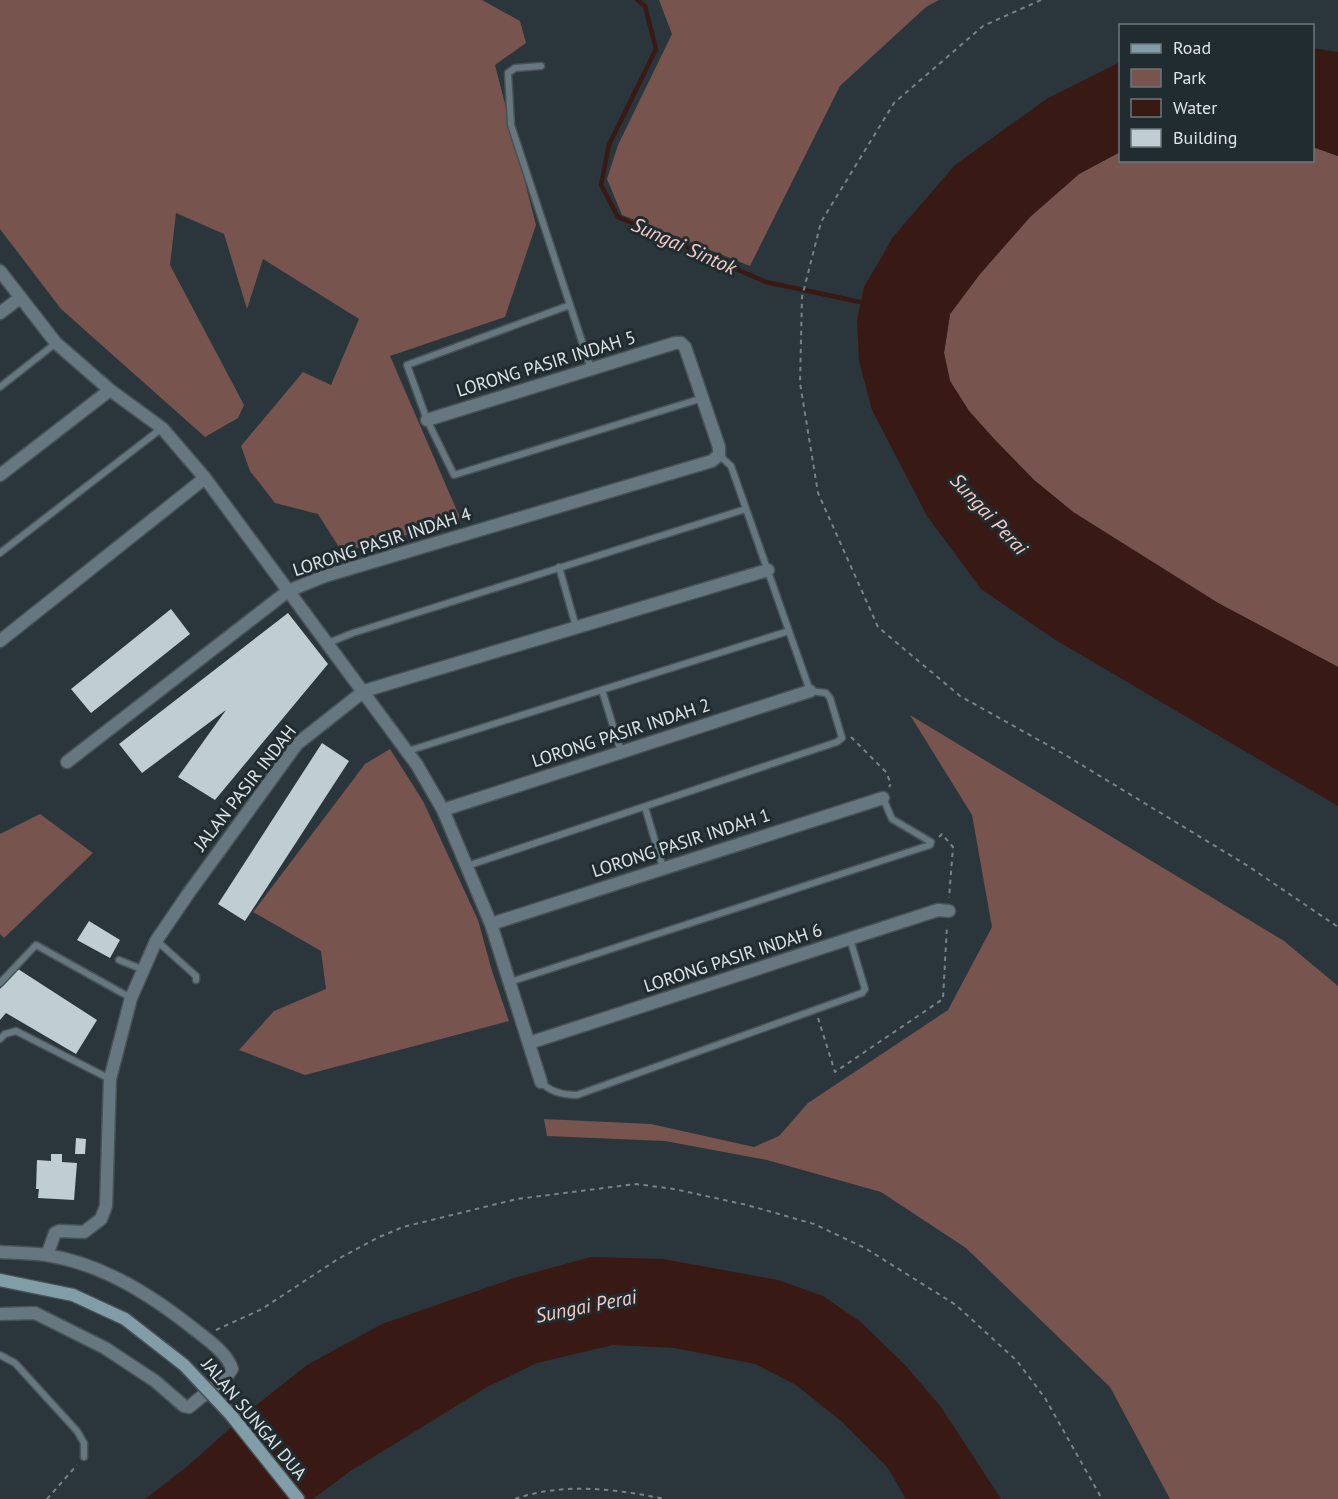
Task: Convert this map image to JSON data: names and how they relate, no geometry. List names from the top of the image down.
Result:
{
  "streets": {
    "main road": ["JALAN SUNGAI DUA"],
    "street": [
      "LORONG PASIR INDAH 5",
      "LORONG PASIR INDAH 4",
      "LORONG PASIR INDAH 2",
      "JALAN PASIR INDAH",
      "LORONG PASIR INDAH 1",
      "LORONG PASIR INDAH 6"
    ]
  },
  "water": ["Sungai Sintok", "Sungai Perai"],
  "legend": [
    "Road",
    "Park",
    "Water",
    "Building"
  ]
}
